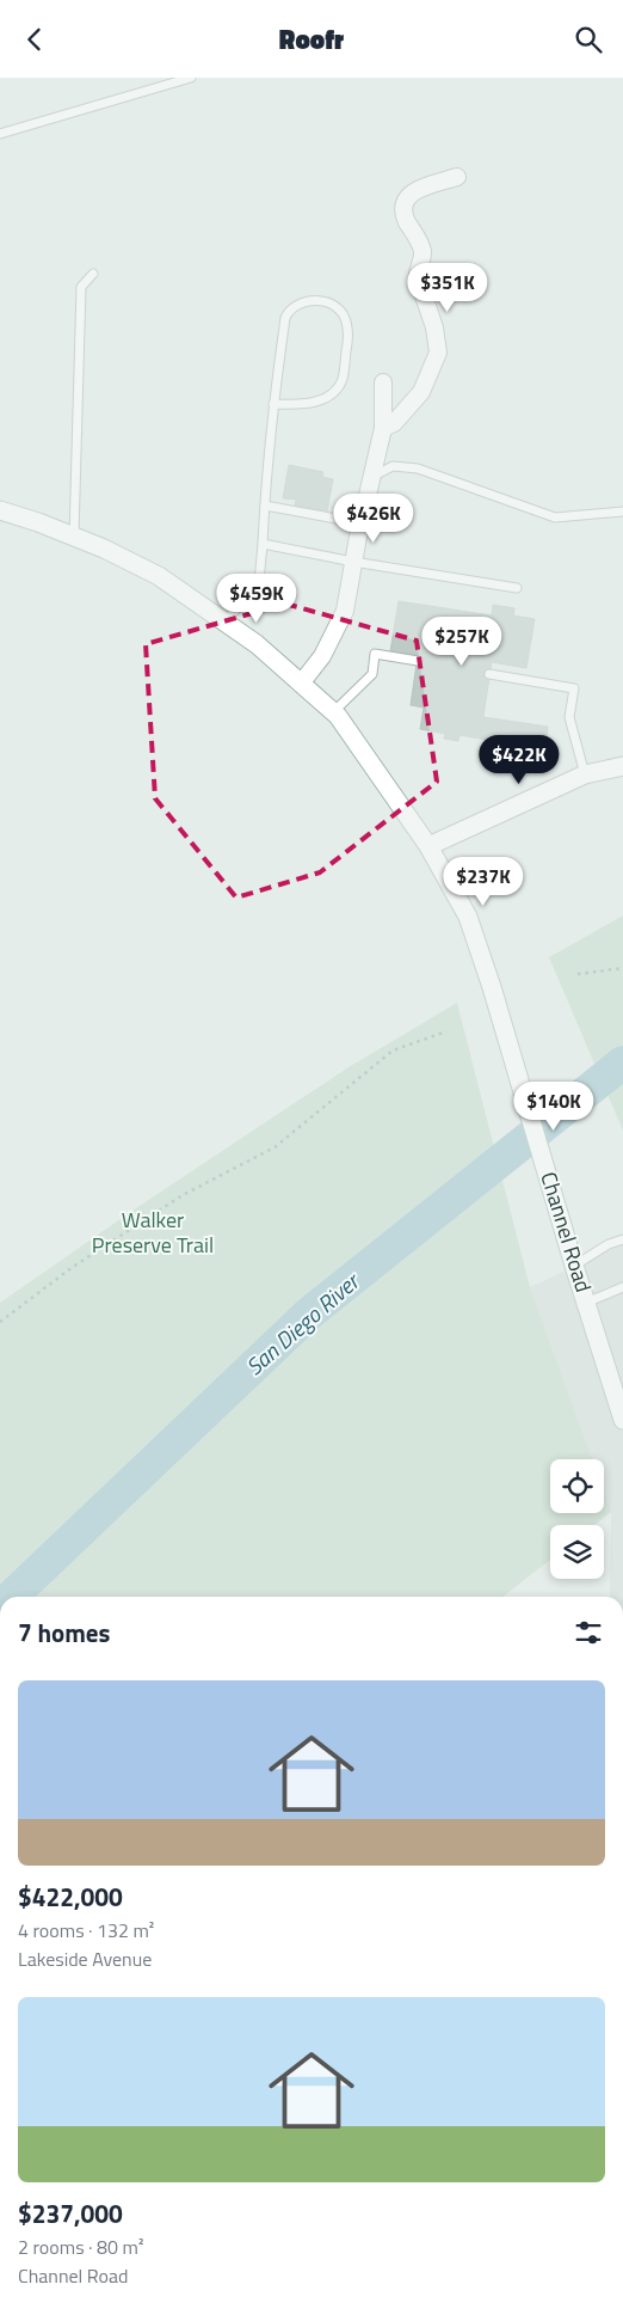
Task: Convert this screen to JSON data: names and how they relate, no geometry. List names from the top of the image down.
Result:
{
  "streets": {
    "main road": ["Channel Road"]
  },
  "water": ["San Diego River"],
  "parks": ["Walker Preserve Trail"],
  "page": {
    "header": "Roofr",
    "price": [
      "$351K",
      "$426K",
      "$459K",
      "$257K",
      "$422K",
      "$237K",
      "$140K"
    ],
    "heading": "7 homes",
    "list": [
      {
        "name": "$422,000",
        "note": "4 rooms · 132 m² · Lakeside Avenue"
      },
      {
        "name": "$237,000",
        "note": "2 rooms · 80 m² · Channel Road"
      }
    ]
  }
}
